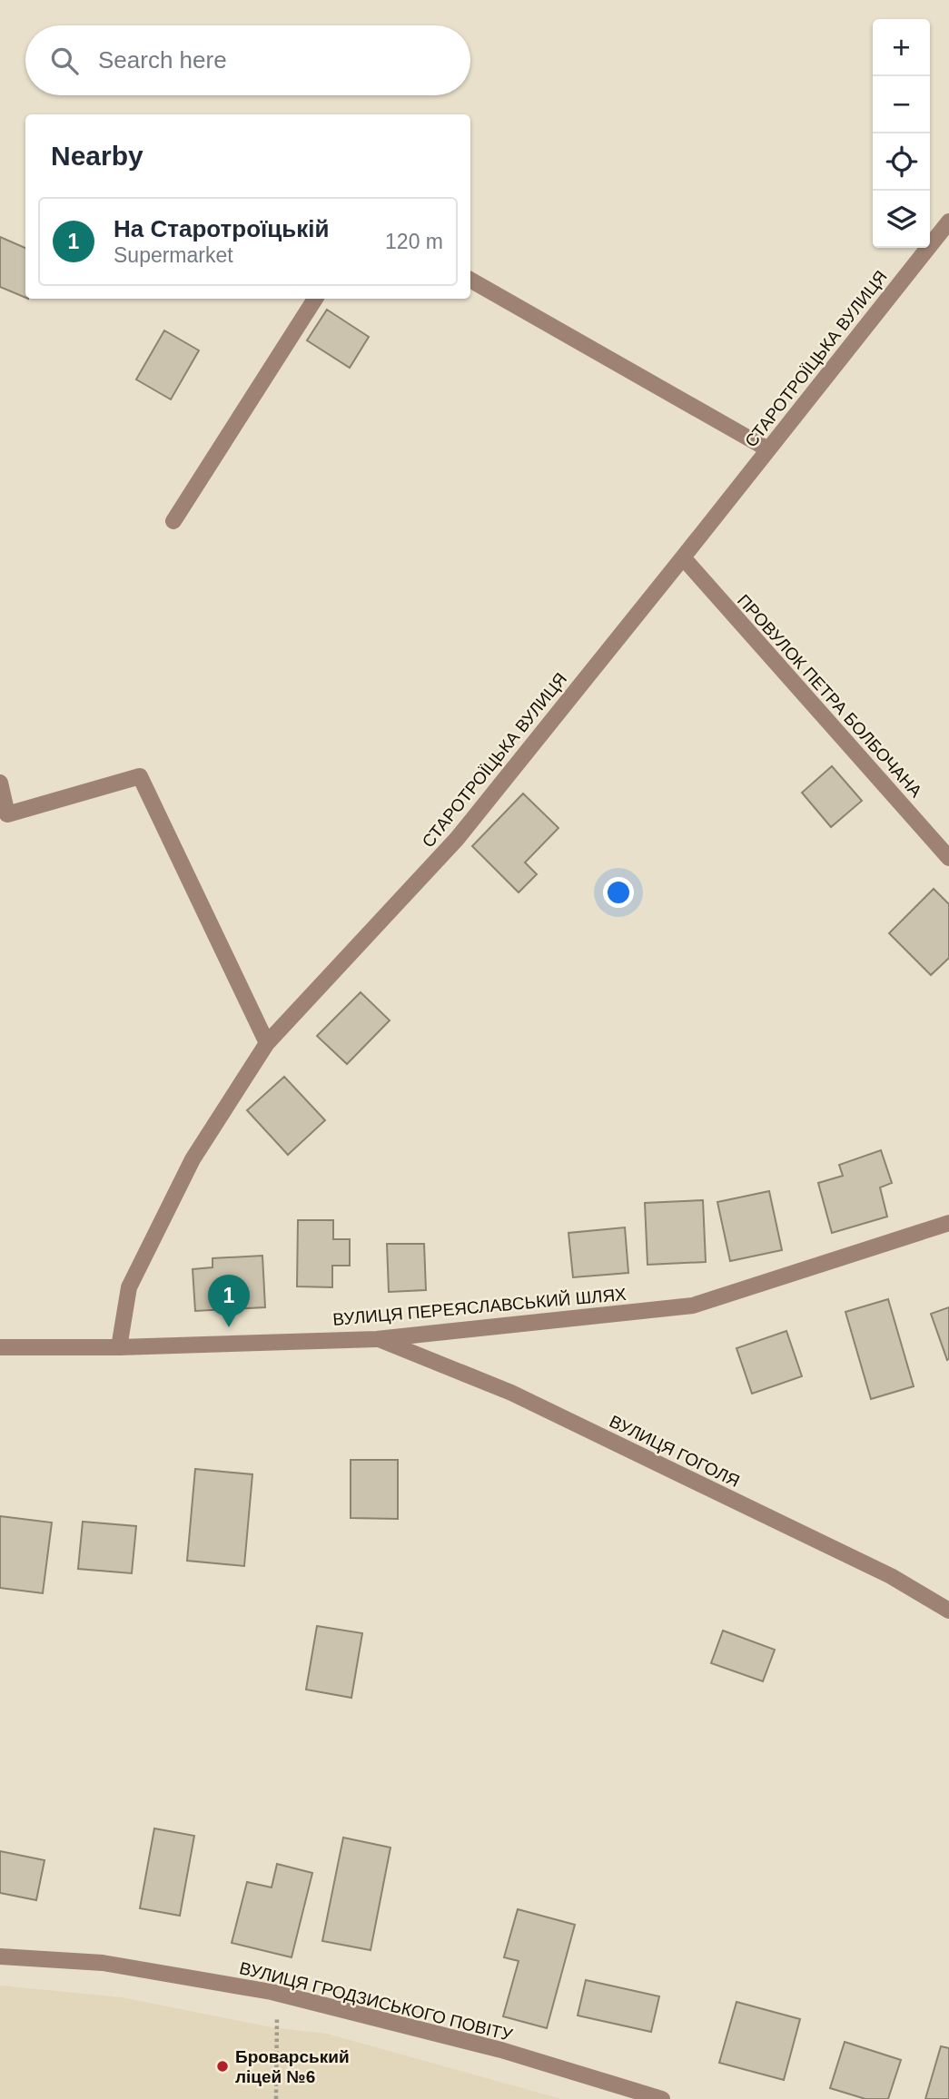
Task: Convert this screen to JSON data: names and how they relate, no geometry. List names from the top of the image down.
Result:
{
  "streets": {
    "street": [
      "СТАРОТРОЇЦЬКА ВУЛИЦЯ",
      "ПРОВУЛОК ПЕТРА БОЛБОЧАНА",
      "ВУЛИЦЯ ПЕРЕЯСЛАВСЬКИЙ ШЛЯХ",
      "ВУЛИЦЯ ГОГОЛЯ",
      "ВУЛИЦЯ ГРОДЗИСЬКОГО ПОВІТУ"
    ]
  },
  "crossings": [
    ["СТАРОТРОЇЦЬКА ВУЛИЦЯ", "ПРОВУЛОК ПЕТРА БОЛБОЧАНА"],
    ["СТАРОТРОЇЦЬКА ВУЛИЦЯ", "ВУЛИЦЯ ПЕРЕЯСЛАВСЬКИЙ ШЛЯХ"],
    ["ВУЛИЦЯ ПЕРЕЯСЛАВСЬКИЙ ШЛЯХ", "ВУЛИЦЯ ГОГОЛЯ"]
  ],
  "places": ["Броварський ліцей №6"],
  "page": {
    "map_buttons": ["+", "−"],
    "search": "Search here",
    "heading": "Nearby",
    "list": [
      {
        "mark": "1",
        "name": "На Старотроїцькій",
        "note": "Supermarket",
        "value": "120 m"
      }
    ],
    "pins": "1"
  }
}
